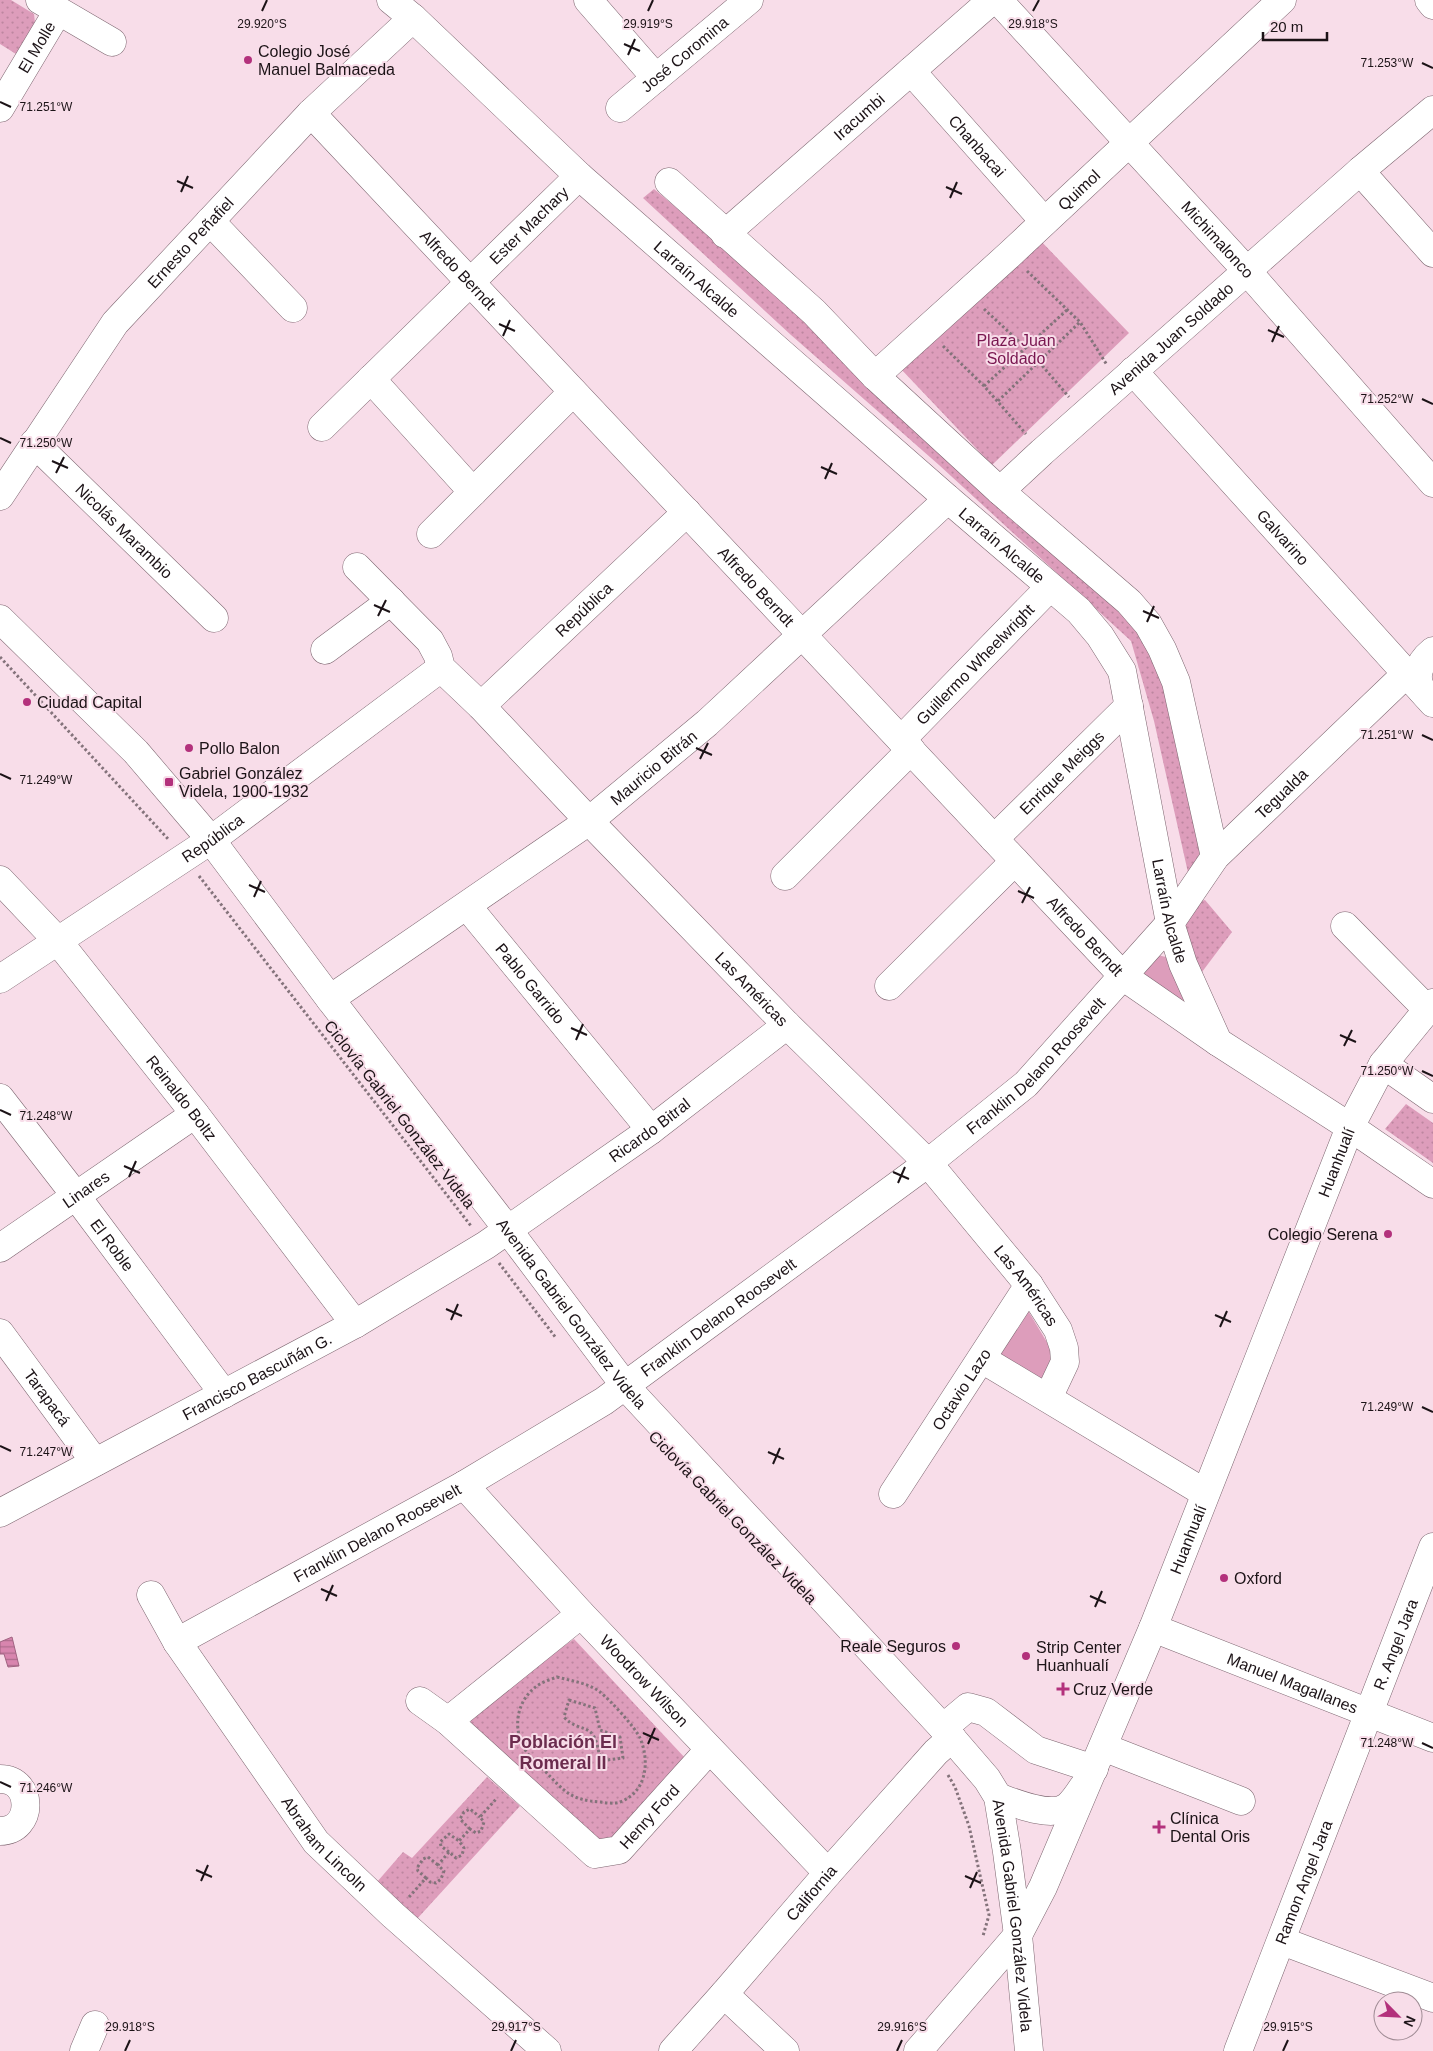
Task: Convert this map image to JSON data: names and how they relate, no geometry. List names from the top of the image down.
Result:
{
  "streets": {
    "street": [
      "El Molle",
      "José Coromina",
      "Iracumbi",
      "Chanbacai",
      "Quimol",
      "Ester Machary",
      "Michimalonco",
      "Ernesto Peñafiel",
      "Alfredo Berndt",
      "Larraín Alcalde",
      "Avenida Juan Soldado",
      "Nicolás Marambio",
      "Galvarino",
      "República",
      "Guillermo Wheelwright",
      "Mauricio Bitrán",
      "Enrique Meiggs",
      "Tegualda",
      "Pablo Garrido",
      "Las Américas",
      "Franklin Delano Roosevelt",
      "Reinaldo Boltz",
      "Ricardo Bitral",
      "Huanhualí",
      "Linares",
      "El Roble",
      "Avenida Gabriel González Videla",
      "Francisco Bascuñán G.",
      "Octavio Lazo",
      "Tarapacá",
      "R. Angel Jara",
      "Woodrow Wilson",
      "Manuel Magallanes",
      "Henry Ford",
      "Abraham Lincoln",
      "Ramon Angel Jara",
      "California"
    ],
    "path": ["Ciclovía Gabriel González Videla"]
  },
  "crossings": [
    ["Iracumbi", "Chanbacai"],
    ["Chanbacai", "Quimol"],
    ["Quimol", "Michimalonco"],
    ["Ester Machary", "Alfredo Berndt"],
    ["Ester Machary", "Larraín Alcalde"],
    ["Michimalonco", "Avenida Juan Soldado"],
    ["Ernesto Peñafiel", "Alfredo Berndt"],
    ["Ernesto Peñafiel", "Larraín Alcalde"],
    ["Ernesto Peñafiel", "Nicolás Marambio"],
    ["Alfredo Berndt", "Larraín Alcalde"],
    ["Alfredo Berndt", "República"],
    ["Alfredo Berndt", "Guillermo Wheelwright"],
    ["Alfredo Berndt", "Mauricio Bitrán"],
    ["Alfredo Berndt", "Enrique Meiggs"],
    ["Alfredo Berndt", "Franklin Delano Roosevelt"],
    ["Larraín Alcalde", "Guillermo Wheelwright"],
    ["Larraín Alcalde", "Mauricio Bitrán"],
    ["Larraín Alcalde", "Enrique Meiggs"],
    ["Larraín Alcalde", "Tegualda"],
    ["Larraín Alcalde", "Franklin Delano Roosevelt"],
    ["Avenida Juan Soldado", "Galvarino"],
    ["Galvarino", "Tegualda"],
    ["República", "Las Américas"],
    ["República", "Reinaldo Boltz"],
    ["República", "Ciclovía Gabriel González Videla"],
    ["República", "Avenida Gabriel González Videla"],
    ["Mauricio Bitrán", "Pablo Garrido"],
    ["Mauricio Bitrán", "Las Américas"],
    ["Mauricio Bitrán", "Avenida Gabriel González Videla"],
    ["Tegualda", "Franklin Delano Roosevelt"],
    ["Pablo Garrido", "Ricardo Bitral"],
    ["Las Américas", "Franklin Delano Roosevelt"],
    ["Las Américas", "Ricardo Bitral"],
    ["Las Américas", "Octavio Lazo"],
    ["Franklin Delano Roosevelt", "Avenida Gabriel González Videla"],
    ["Franklin Delano Roosevelt", "Woodrow Wilson"],
    ["Franklin Delano Roosevelt", "Abraham Lincoln"],
    ["Reinaldo Boltz", "Linares"],
    ["Reinaldo Boltz", "Francisco Bascuñán G."],
    ["Ciclovía Gabriel González Videla", "Francisco Bascuñán G."],
    ["Ricardo Bitral", "Avenida Gabriel González Videla"],
    ["Ricardo Bitral", "Francisco Bascuñán G."],
    ["Huanhualí", "Avenida Gabriel González Videla"],
    ["Huanhualí", "Manuel Magallanes"],
    ["Huanhualí", "California"],
    ["Linares", "El Roble"],
    ["El Roble", "Francisco Bascuñán G."],
    ["Avenida Gabriel González Videla", "Francisco Bascuñán G."],
    ["Avenida Gabriel González Videla", "California"],
    ["Francisco Bascuñán G.", "Tarapacá"],
    ["R. Angel Jara", "Manuel Magallanes"],
    ["R. Angel Jara", "Ramon Angel Jara"],
    ["Woodrow Wilson", "Henry Ford"],
    ["Woodrow Wilson", "California"],
    ["Manuel Magallanes", "Ramon Angel Jara"]
  ],
  "districts": ["Población El Romeral II"],
  "parks": ["Plaza Juan Soldado"],
  "places": {
    "other": [
      "Colegio José Manuel Balmaceda",
      "Ciudad Capital",
      "Pollo Balon",
      "Colegio Serena",
      "Oxford",
      "Reale Seguros",
      "Strip Center Huanhualí"
    ],
    "transit": ["Gabriel González Videla, 1900-1932"],
    "health": ["Cruz Verde", "Clínica Dental Oris"]
  },
  "scale_bar": "20 m",
  "north": "bottom right",
  "coordinates": [
    "29.920°S",
    "29.919°S",
    "29.918°S",
    "71.253°W",
    "71.251°W",
    "71.252°W",
    "71.250°W",
    "71.249°W",
    "71.248°W",
    "71.247°W",
    "71.246°W",
    "29.917°S",
    "29.916°S",
    "29.915°S"
  ]
}
